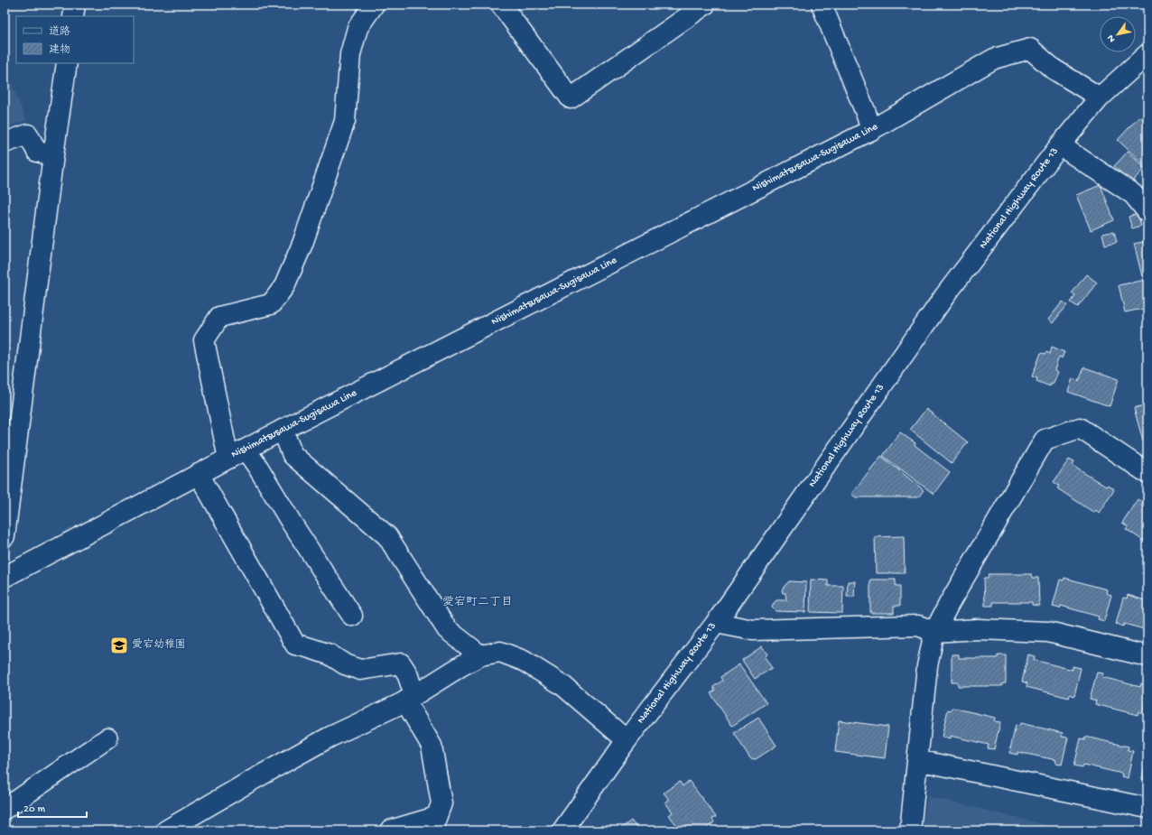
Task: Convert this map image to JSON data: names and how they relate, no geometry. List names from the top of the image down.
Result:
{
  "streets": {
    "main road": ["Nishimatsusawa-Sugisawa Line", "National Highway Route 13"]
  },
  "crossings": [
    ["Nishimatsusawa-Sugisawa Line", "National Highway Route 13"]
  ],
  "districts": ["愛宕町二丁目"],
  "places": {
    "school or university": ["愛宕幼稚園"]
  },
  "legend": ["道路", "建物"],
  "scale_bar": "20 m",
  "north": "bottom left"
}
